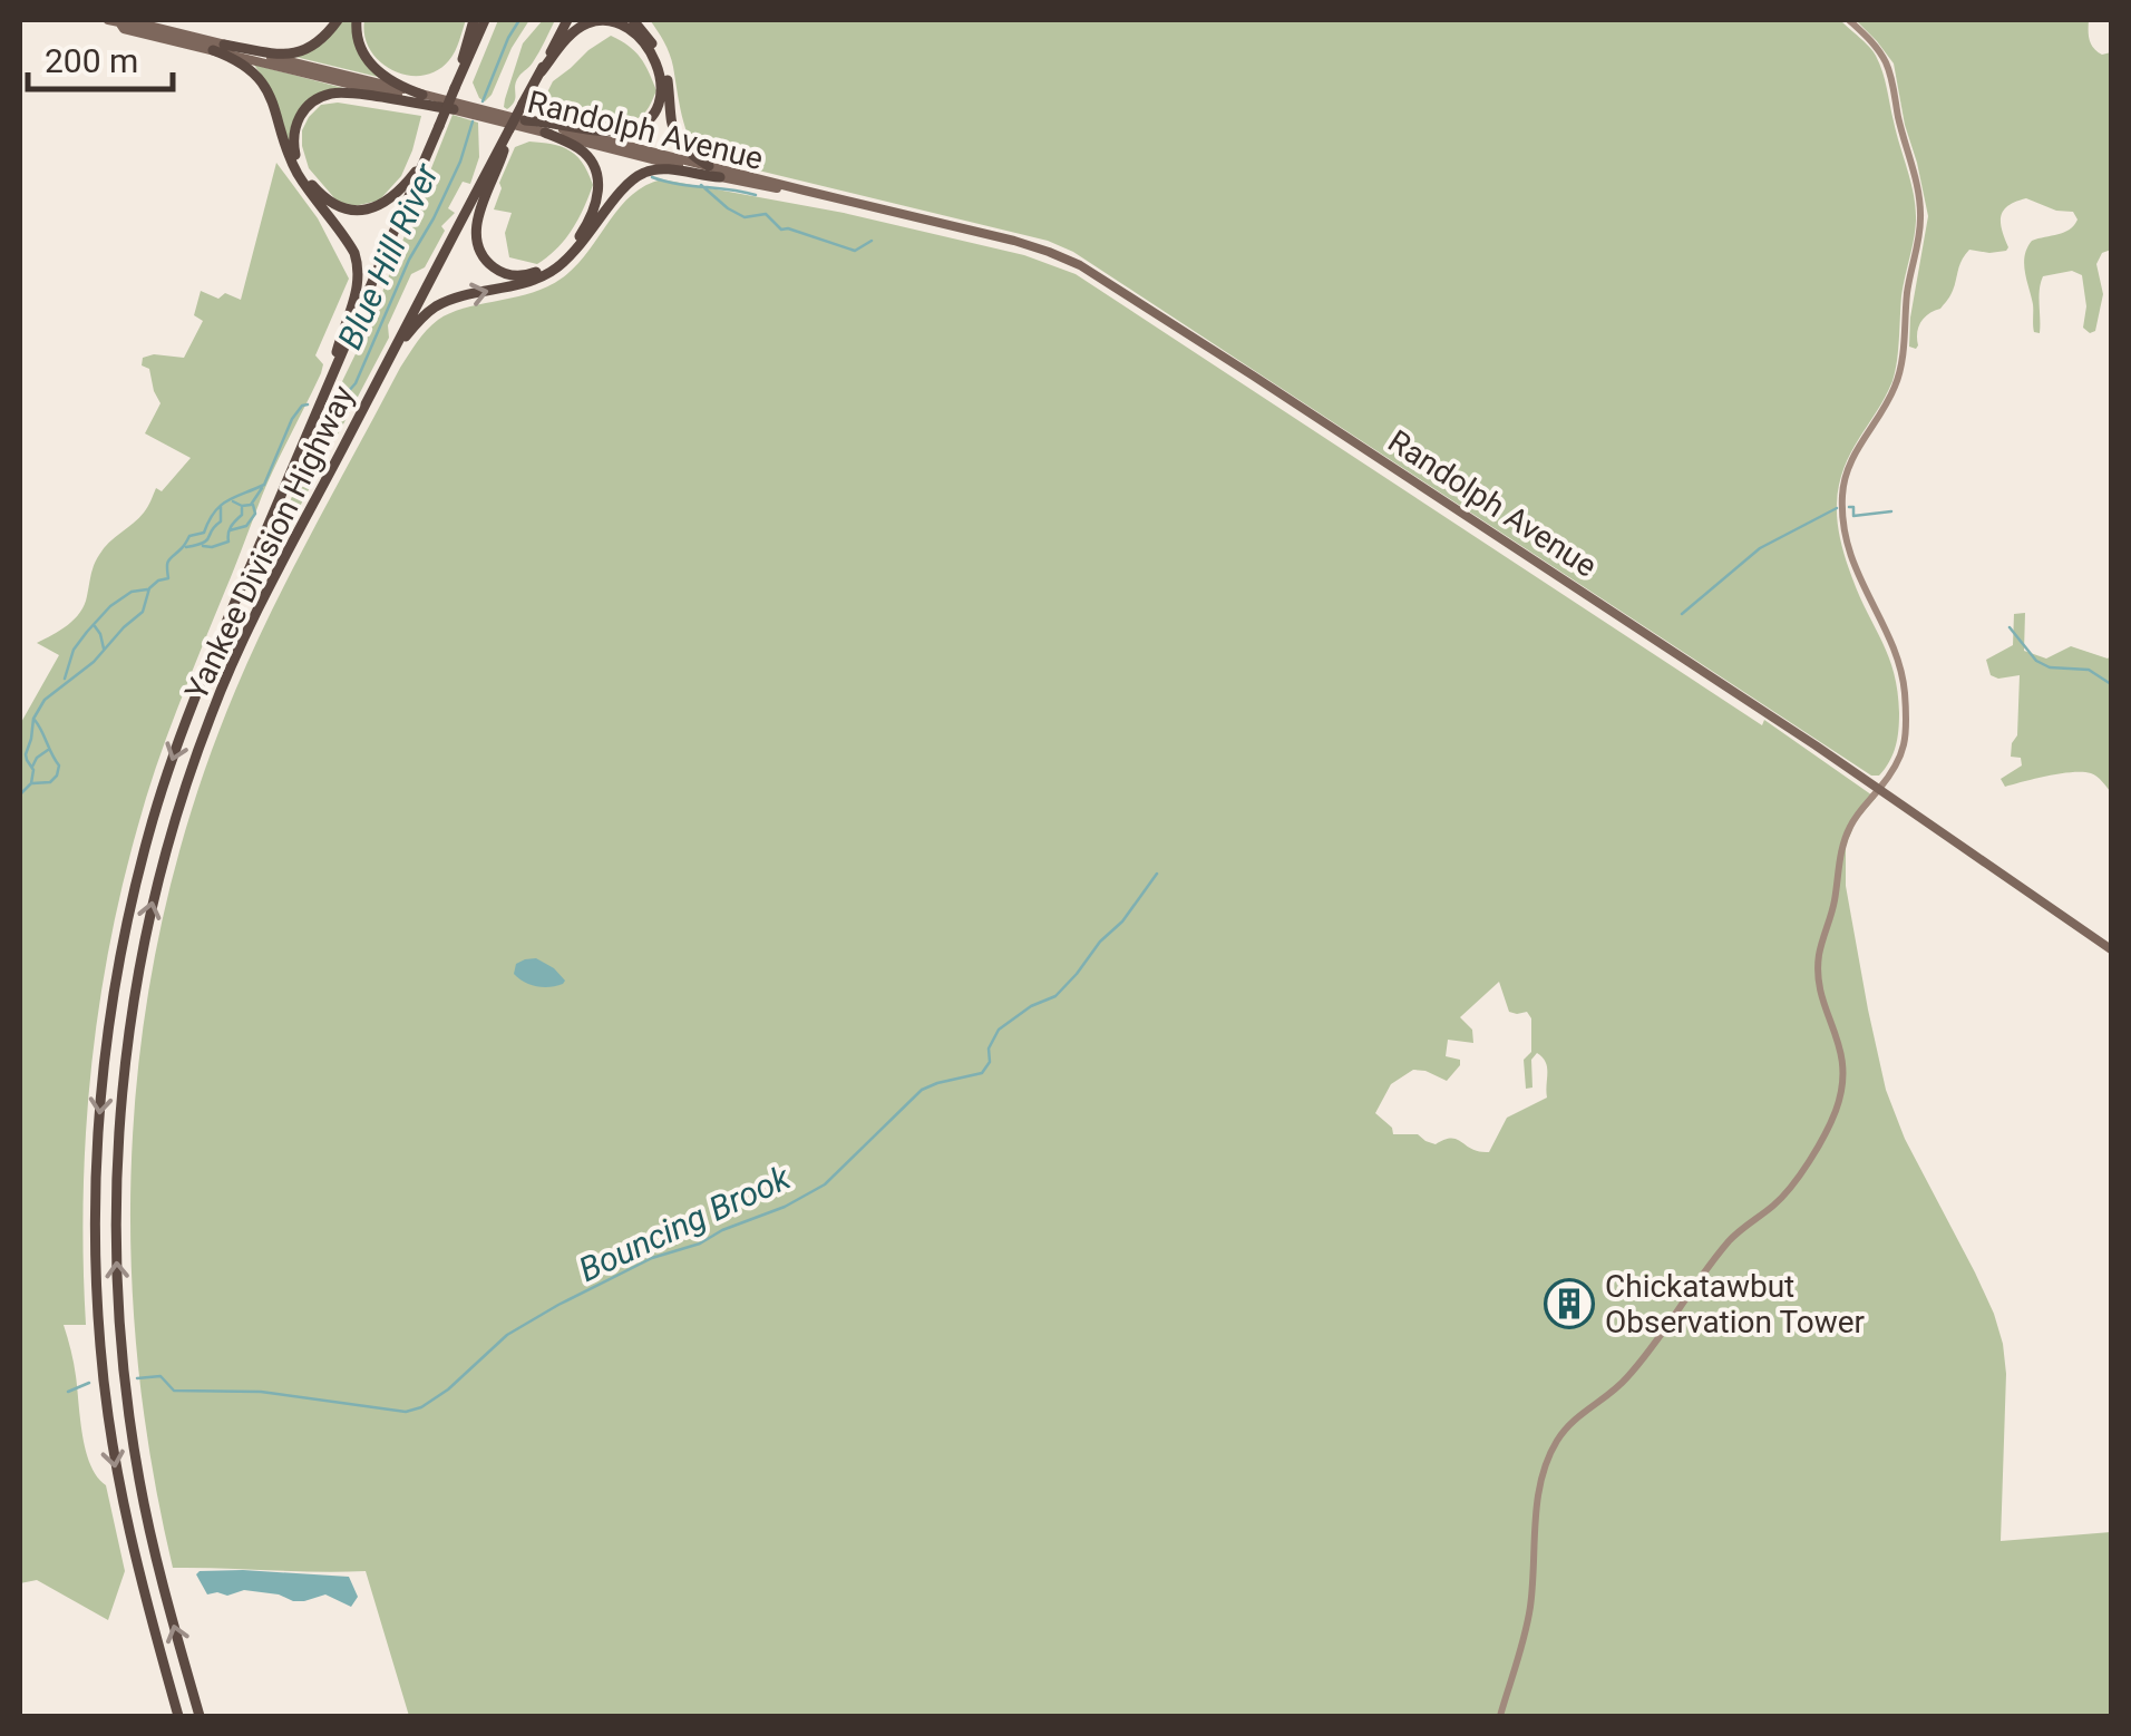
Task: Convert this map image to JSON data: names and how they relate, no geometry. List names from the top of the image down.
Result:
{
  "streets": {
    "highway": ["Yankee Division Highway"],
    "main road": ["Randolph Avenue"]
  },
  "water": ["Blue Hill River", "Bouncing Brook"],
  "places": {
    "building": ["Chickatawbut Observation Tower"]
  },
  "scale_bar": "200 m"
}
